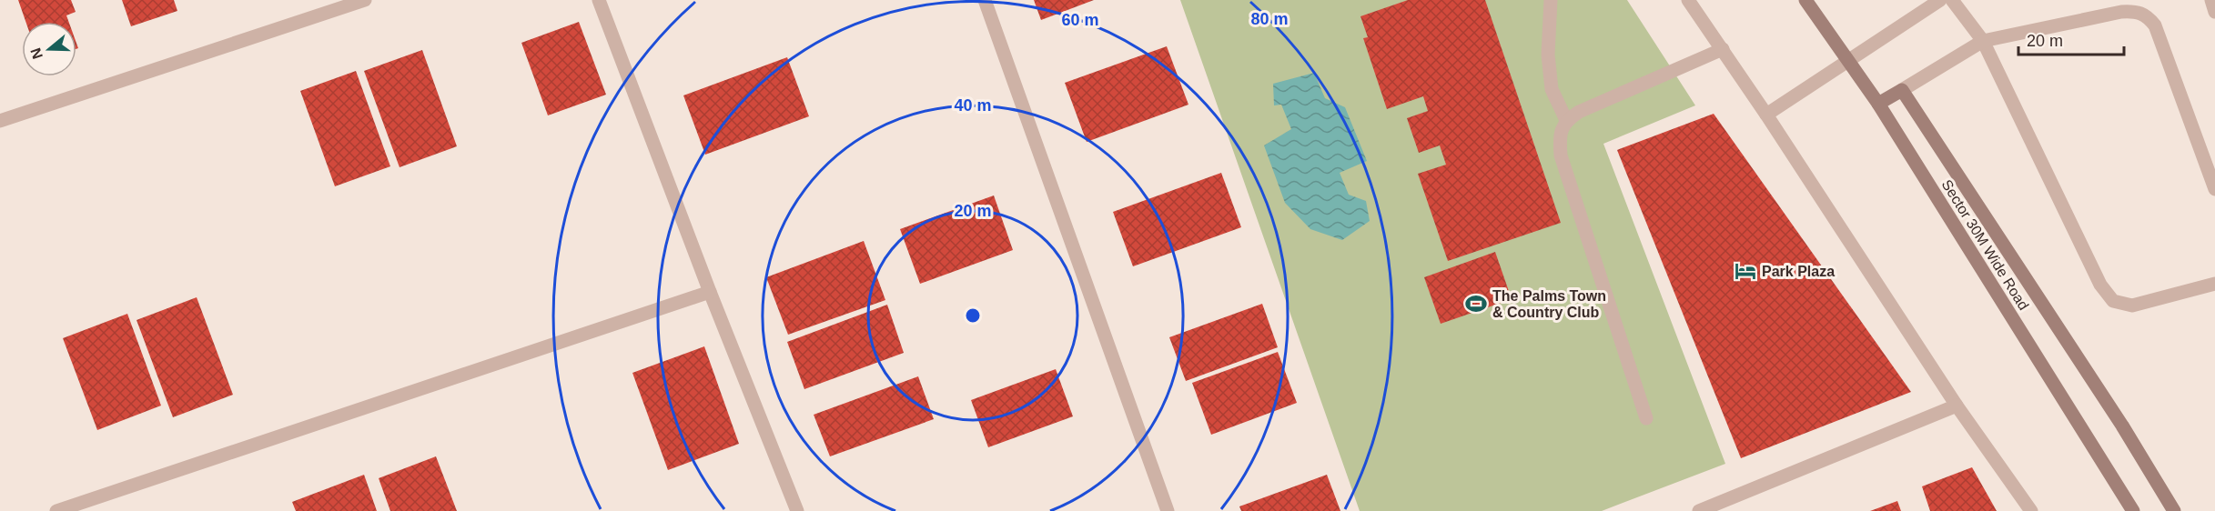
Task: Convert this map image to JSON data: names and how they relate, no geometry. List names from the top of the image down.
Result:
{
  "streets": {
    "main road": ["Sector 30M Wide Road"]
  },
  "places": {
    "hotel": ["Park Plaza"],
    "sports": ["The Palms Town & Country Club"]
  },
  "scale_bar": "20 m",
  "north": "left",
  "rings": [
    "80 m",
    "60 m",
    "40 m",
    "20 m"
  ]
}
